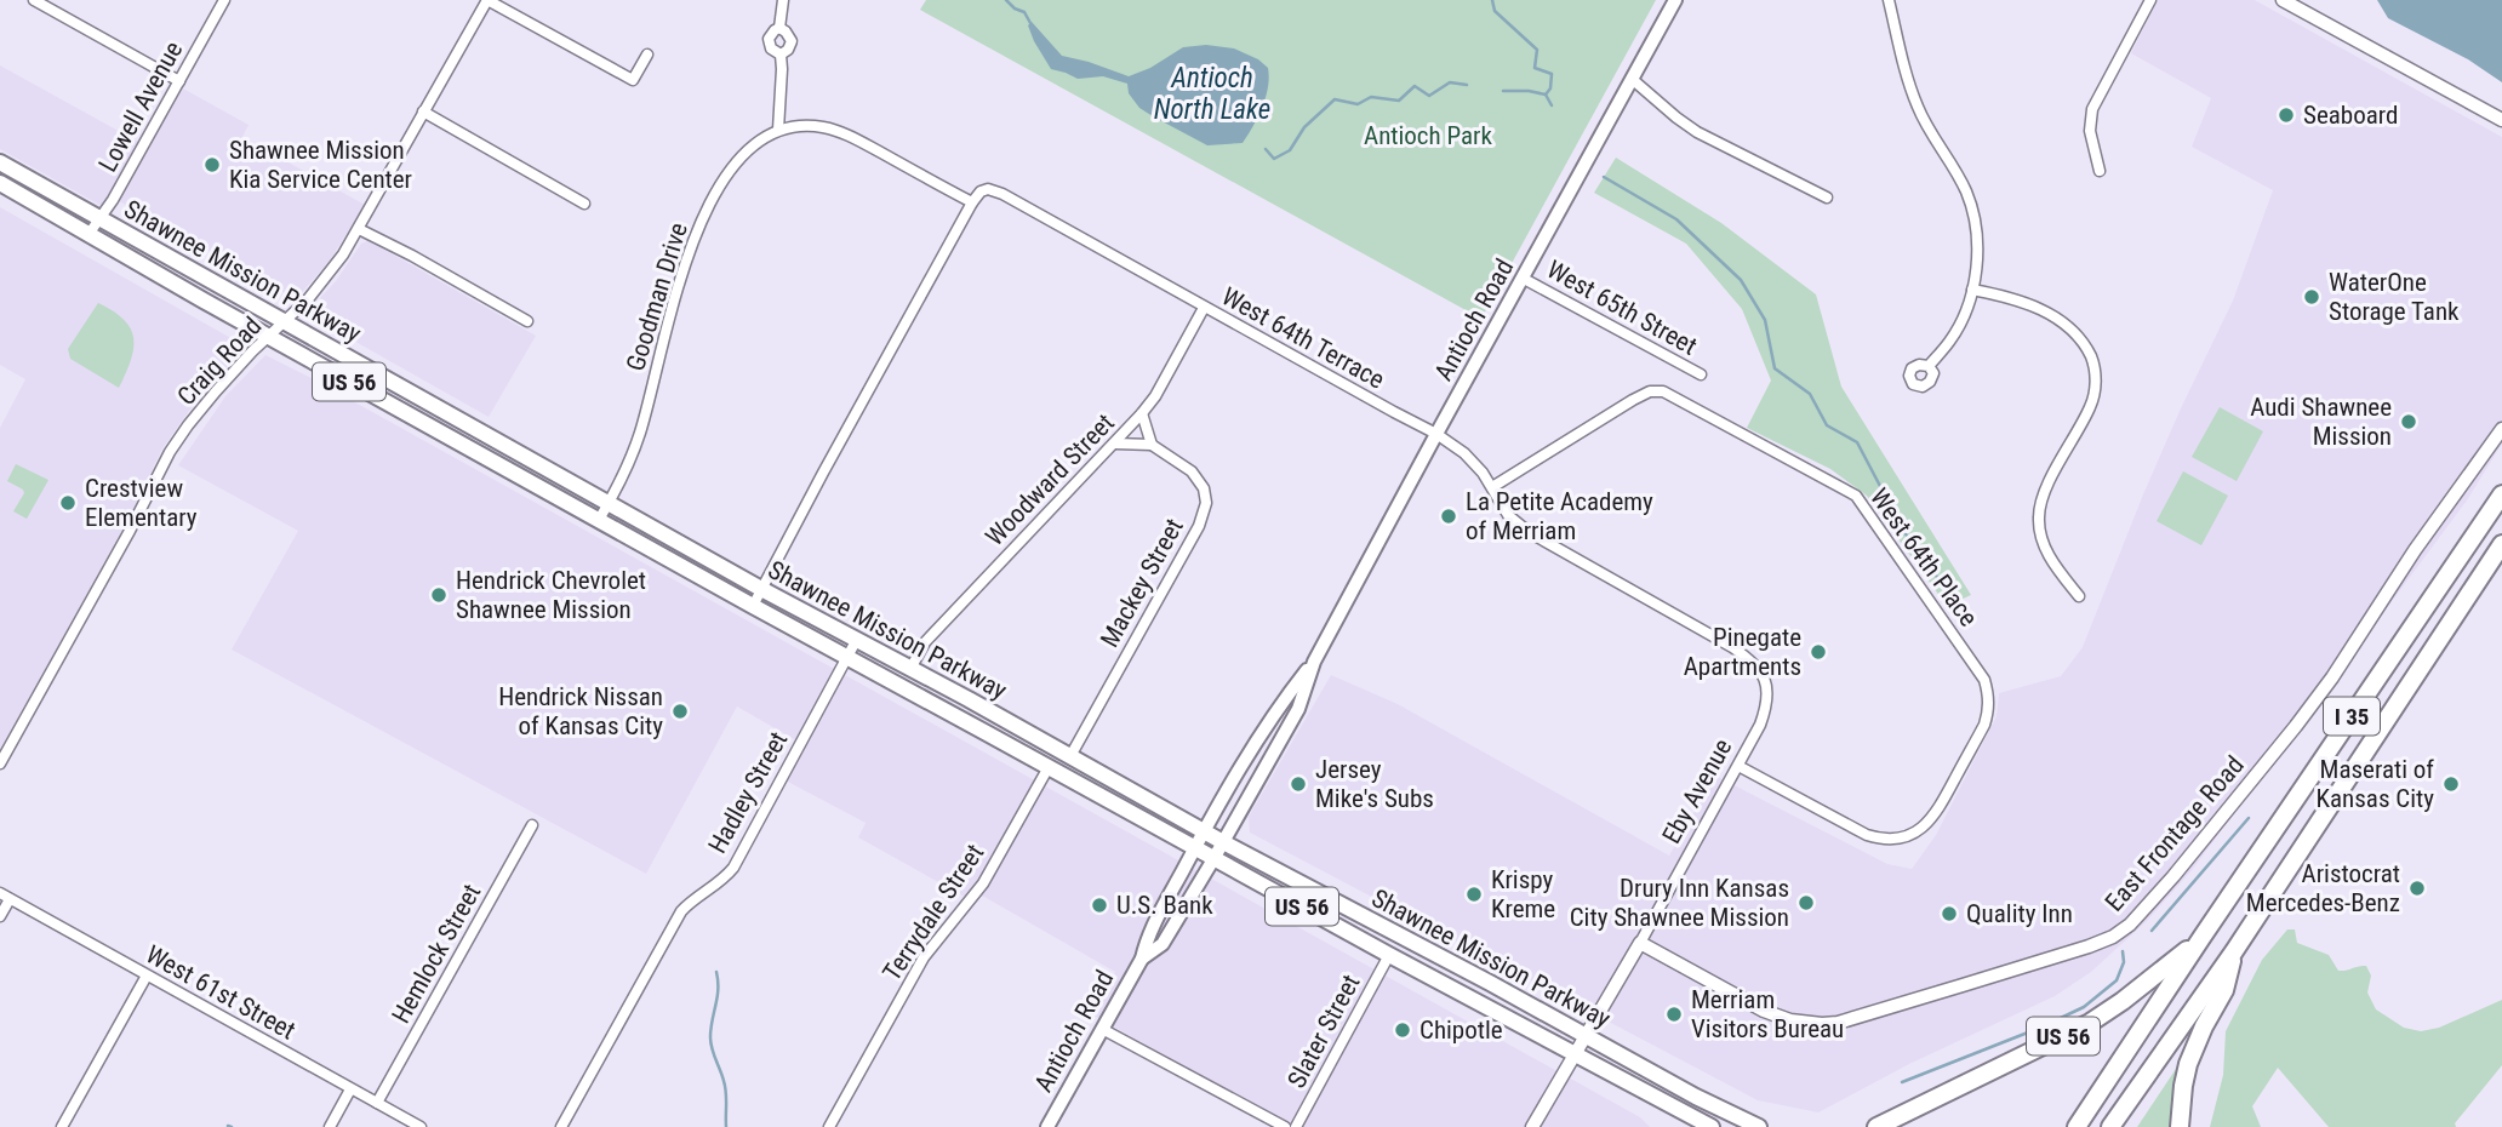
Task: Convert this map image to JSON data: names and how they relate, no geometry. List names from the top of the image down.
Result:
{
  "streets": {
    "highway": ["Shawnee Mission Parkway", "US 56", "I 35"],
    "main road": ["Antioch Road"],
    "street": [
      "Lowell Avenue",
      "Goodman Drive",
      "West 65th Street",
      "West 64th Terrace",
      "Craig Road",
      "Woodward Street",
      "West 64th Place",
      "Mackey Street",
      "Eby Avenue",
      "Hadley Street",
      "East Frontage Road",
      "Terrydale Street",
      "Hemlock Street",
      "West 61st Street",
      "Slater Street"
    ]
  },
  "crossings": [
    ["Lowell Avenue", "Shawnee Mission Parkway"],
    ["Shawnee Mission Parkway", "Goodman Drive"],
    ["Shawnee Mission Parkway", "Antioch Road"],
    ["Shawnee Mission Parkway", "Craig Road"],
    ["Shawnee Mission Parkway", "Woodward Street"],
    ["Shawnee Mission Parkway", "Mackey Street"],
    ["Shawnee Mission Parkway", "Eby Avenue"],
    ["Shawnee Mission Parkway", "Hadley Street"],
    ["Shawnee Mission Parkway", "Terrydale Street"],
    ["Shawnee Mission Parkway", "Slater Street"],
    ["West 65th Street", "Antioch Road"],
    ["Antioch Road", "West 64th Terrace"],
    ["West 64th Terrace", "Woodward Street"],
    ["West 64th Terrace", "West 64th Place"],
    ["West 64th Terrace", "Eby Avenue"],
    ["US 56", "I 35"],
    ["West 64th Place", "Eby Avenue"],
    ["Eby Avenue", "East Frontage Road"],
    ["Hemlock Street", "West 61st Street"]
  ],
  "water": ["Antioch North Lake"],
  "parks": ["Antioch Park"],
  "places": [
    "Seaboard",
    "Shawnee Mission Kia Service Center",
    "WaterOne Storage Tank",
    "Audi Shawnee Mission",
    "Crestview Elementary",
    "La Petite Academy of Merriam",
    "Hendrick Chevrolet Shawnee Mission",
    "Pinegate Apartments",
    "Hendrick Nissan of Kansas City",
    "Jersey Mike's Subs",
    "Maserati of Kansas City",
    "Aristocrat Mercedes-Benz",
    "Krispy Kreme",
    "Drury Inn Kansas City Shawnee Mission",
    "U.S. Bank",
    "Quality Inn",
    "Merriam Visitors Bureau",
    "Chipotle"
  ]
}
